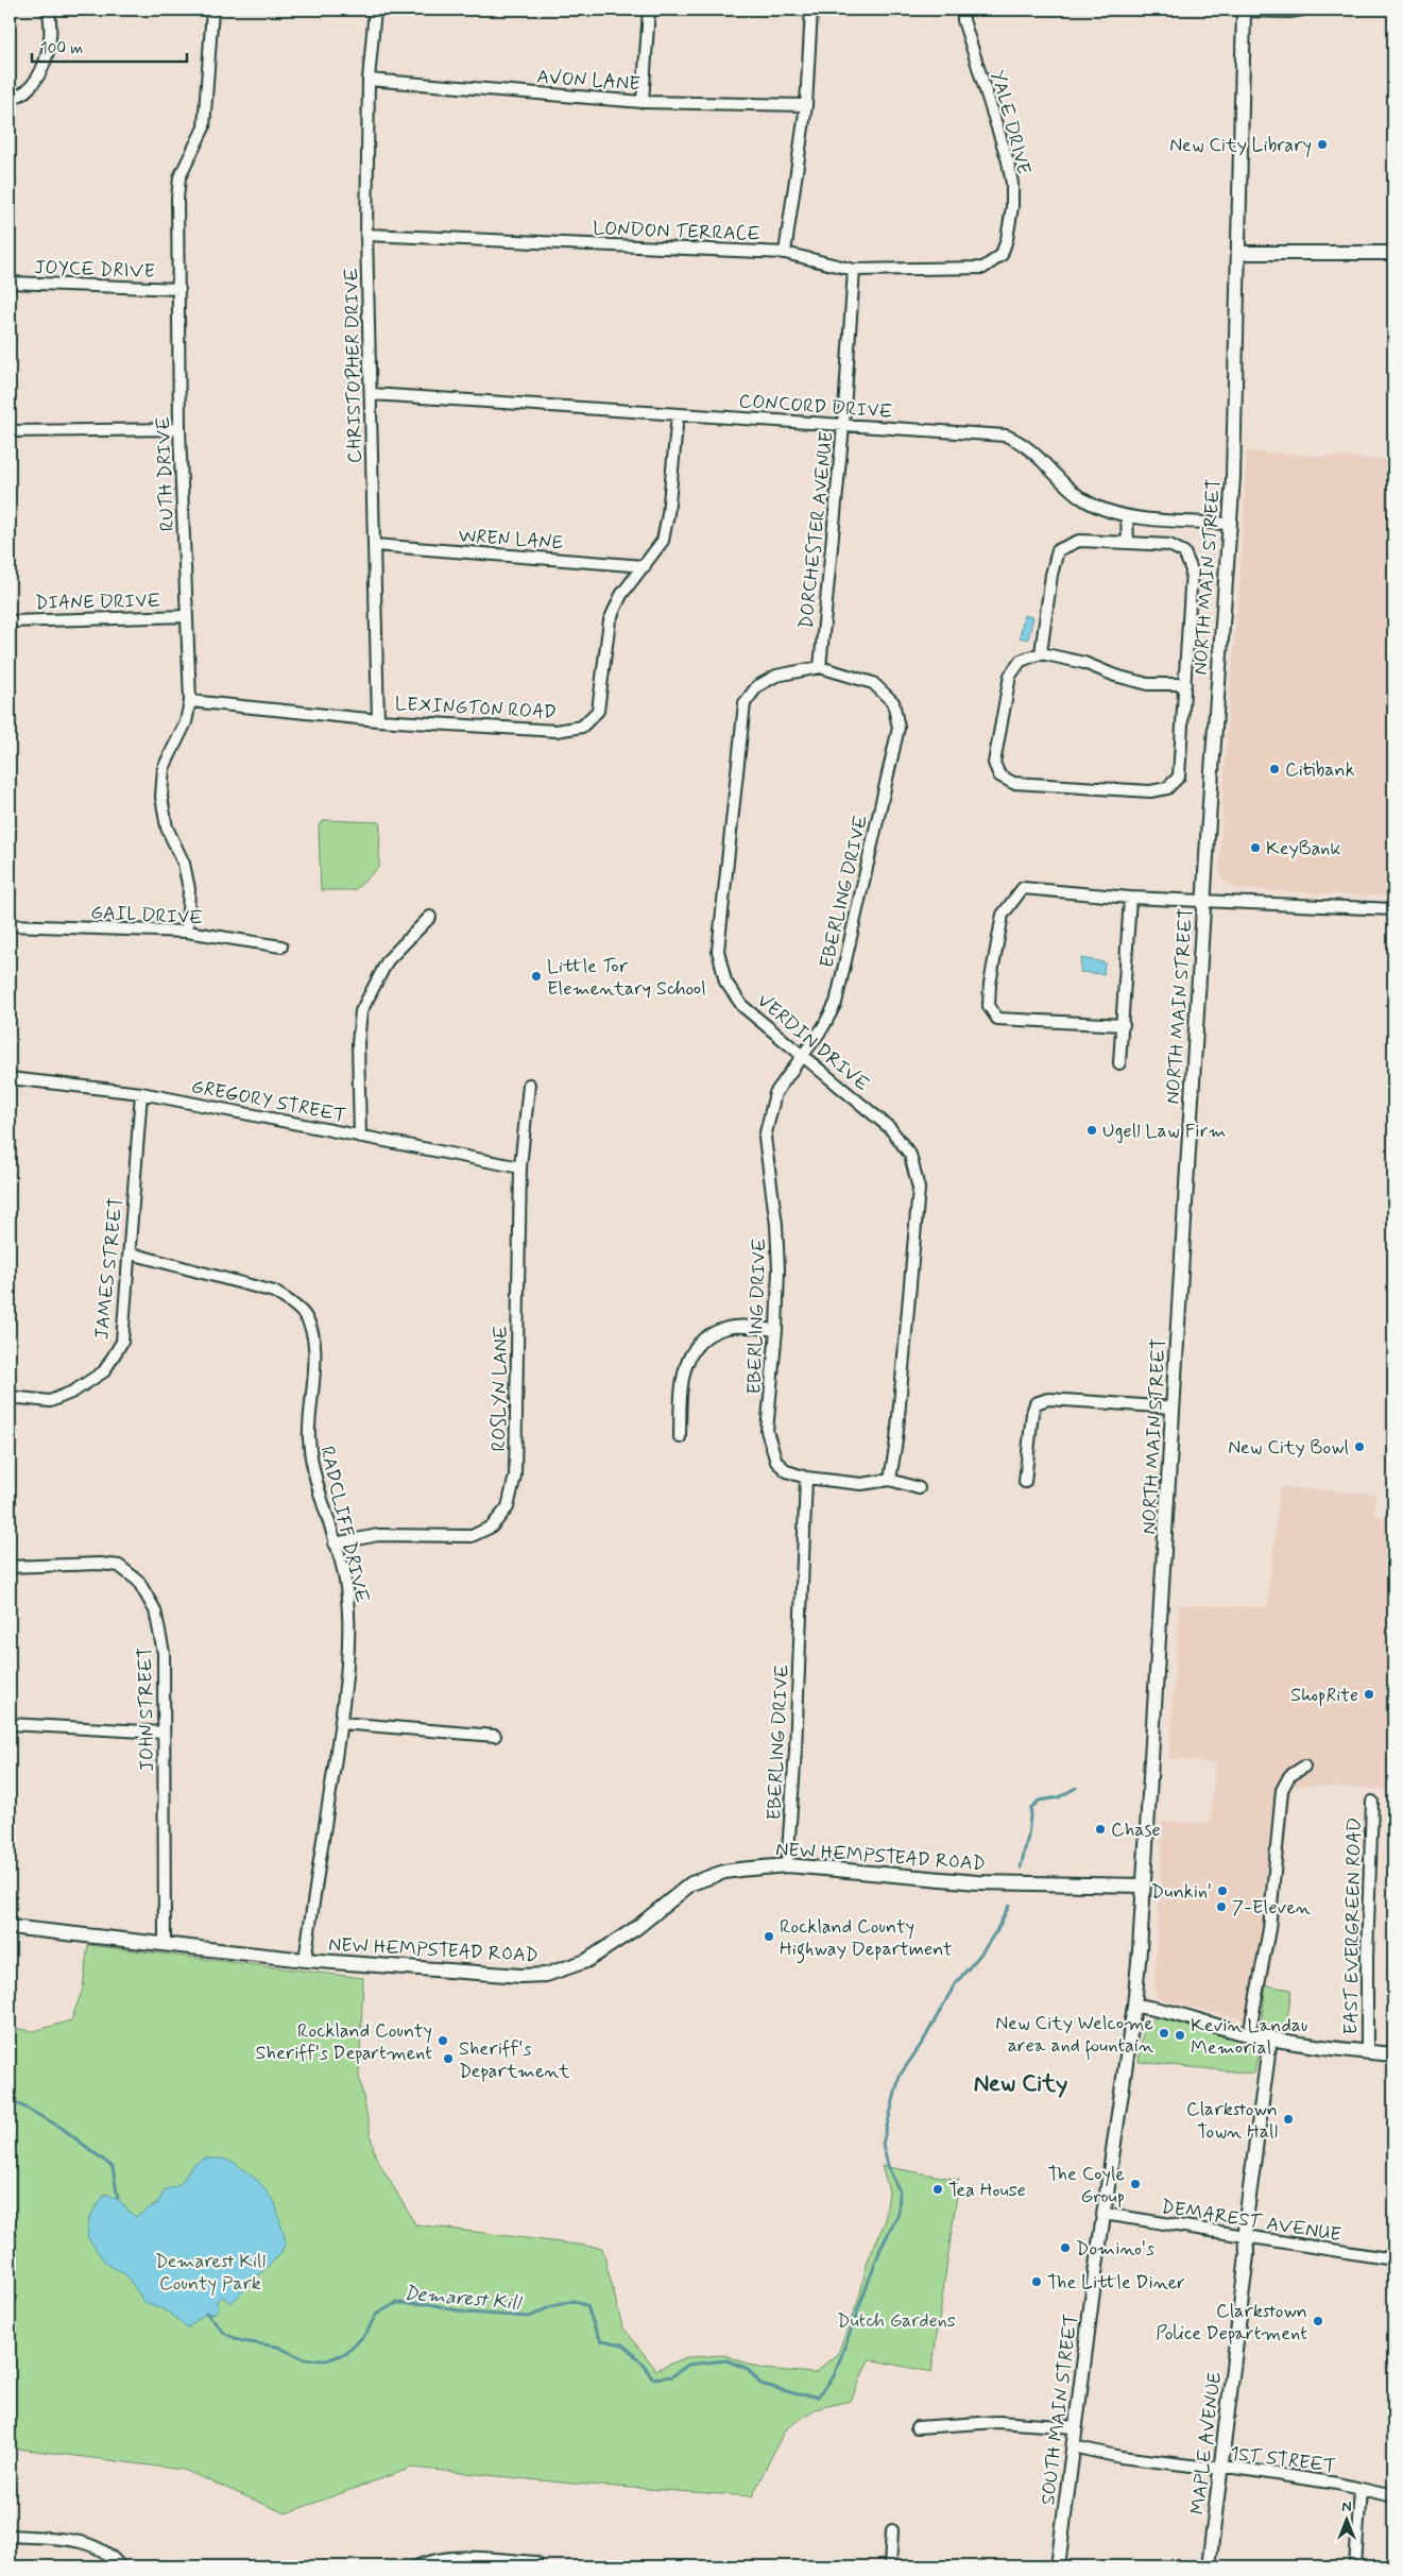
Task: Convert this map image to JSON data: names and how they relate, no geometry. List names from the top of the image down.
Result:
{
  "streets": {
    "street": [
      "AVON LANE",
      "YALE DRIVE",
      "LONDON TERRACE",
      "JOYCE DRIVE",
      "CHRISTOPHER DRIVE",
      "CONCORD DRIVE",
      "RUTH DRIVE",
      "DORCHESTER AVENUE",
      "WREN LANE",
      "NORTH MAIN STREET",
      "DIANE DRIVE",
      "LEXINGTON ROAD",
      "EBERLING DRIVE",
      "GAIL DRIVE",
      "VERDIN DRIVE",
      "GREGORY STREET",
      "JAMES STREET",
      "ROSLYN LANE",
      "RADCLIFF DRIVE",
      "JOHN STREET",
      "NEW HEMPSTEAD ROAD",
      "EAST EVERGREEN ROAD",
      "DEMAREST AVENUE",
      "SOUTH MAIN STREET",
      "MAPLE AVENUE",
      "1ST STREET"
    ]
  },
  "crossings": [
    ["AVON LANE", "CHRISTOPHER DRIVE"],
    ["YALE DRIVE", "LONDON TERRACE"],
    ["LONDON TERRACE", "CHRISTOPHER DRIVE"],
    ["LONDON TERRACE", "DORCHESTER AVENUE"],
    ["JOYCE DRIVE", "RUTH DRIVE"],
    ["CHRISTOPHER DRIVE", "CONCORD DRIVE"],
    ["CHRISTOPHER DRIVE", "WREN LANE"],
    ["CHRISTOPHER DRIVE", "LEXINGTON ROAD"],
    ["CONCORD DRIVE", "DORCHESTER AVENUE"],
    ["CONCORD DRIVE", "NORTH MAIN STREET"],
    ["CONCORD DRIVE", "LEXINGTON ROAD"],
    ["RUTH DRIVE", "DIANE DRIVE"],
    ["RUTH DRIVE", "LEXINGTON ROAD"],
    ["RUTH DRIVE", "GAIL DRIVE"],
    ["DORCHESTER AVENUE", "EBERLING DRIVE"],
    ["DORCHESTER AVENUE", "VERDIN DRIVE"],
    ["WREN LANE", "LEXINGTON ROAD"],
    ["NORTH MAIN STREET", "NEW HEMPSTEAD ROAD"],
    ["NORTH MAIN STREET", "SOUTH MAIN STREET"],
    ["EBERLING DRIVE", "VERDIN DRIVE"],
    ["EBERLING DRIVE", "NEW HEMPSTEAD ROAD"],
    ["GREGORY STREET", "JAMES STREET"],
    ["GREGORY STREET", "ROSLYN LANE"],
    ["JAMES STREET", "RADCLIFF DRIVE"],
    ["ROSLYN LANE", "RADCLIFF DRIVE"],
    ["RADCLIFF DRIVE", "NEW HEMPSTEAD ROAD"],
    ["JOHN STREET", "NEW HEMPSTEAD ROAD"],
    ["DEMAREST AVENUE", "SOUTH MAIN STREET"],
    ["DEMAREST AVENUE", "MAPLE AVENUE"],
    ["SOUTH MAIN STREET", "1ST STREET"],
    ["MAPLE AVENUE", "1ST STREET"]
  ],
  "districts": ["New City"],
  "water": ["Demarest Kill"],
  "parks": ["Demarest Kill County Park", "Dutch Gardens"],
  "places": [
    "New City Library",
    "Citibank",
    "KeyBank",
    "Little Tor Elementary School",
    "Ugell Law Firm",
    "New City Bowl",
    "ShopRite",
    "Chase",
    "Dunkin'",
    "7-Eleven",
    "Rockland County Highway Department",
    "New City Welcome area and fountain",
    "Kevin Landau Memorial",
    "Rockland County Sheriff's Department",
    "Sheriff's Department",
    "Clarkstown Town Hall",
    "The Coyle Group",
    "Tea House",
    "Domino's",
    "The Little Diner",
    "Clarkstown Police Department"
  ],
  "scale_bar": "100 m",
  "north": "top"
}
